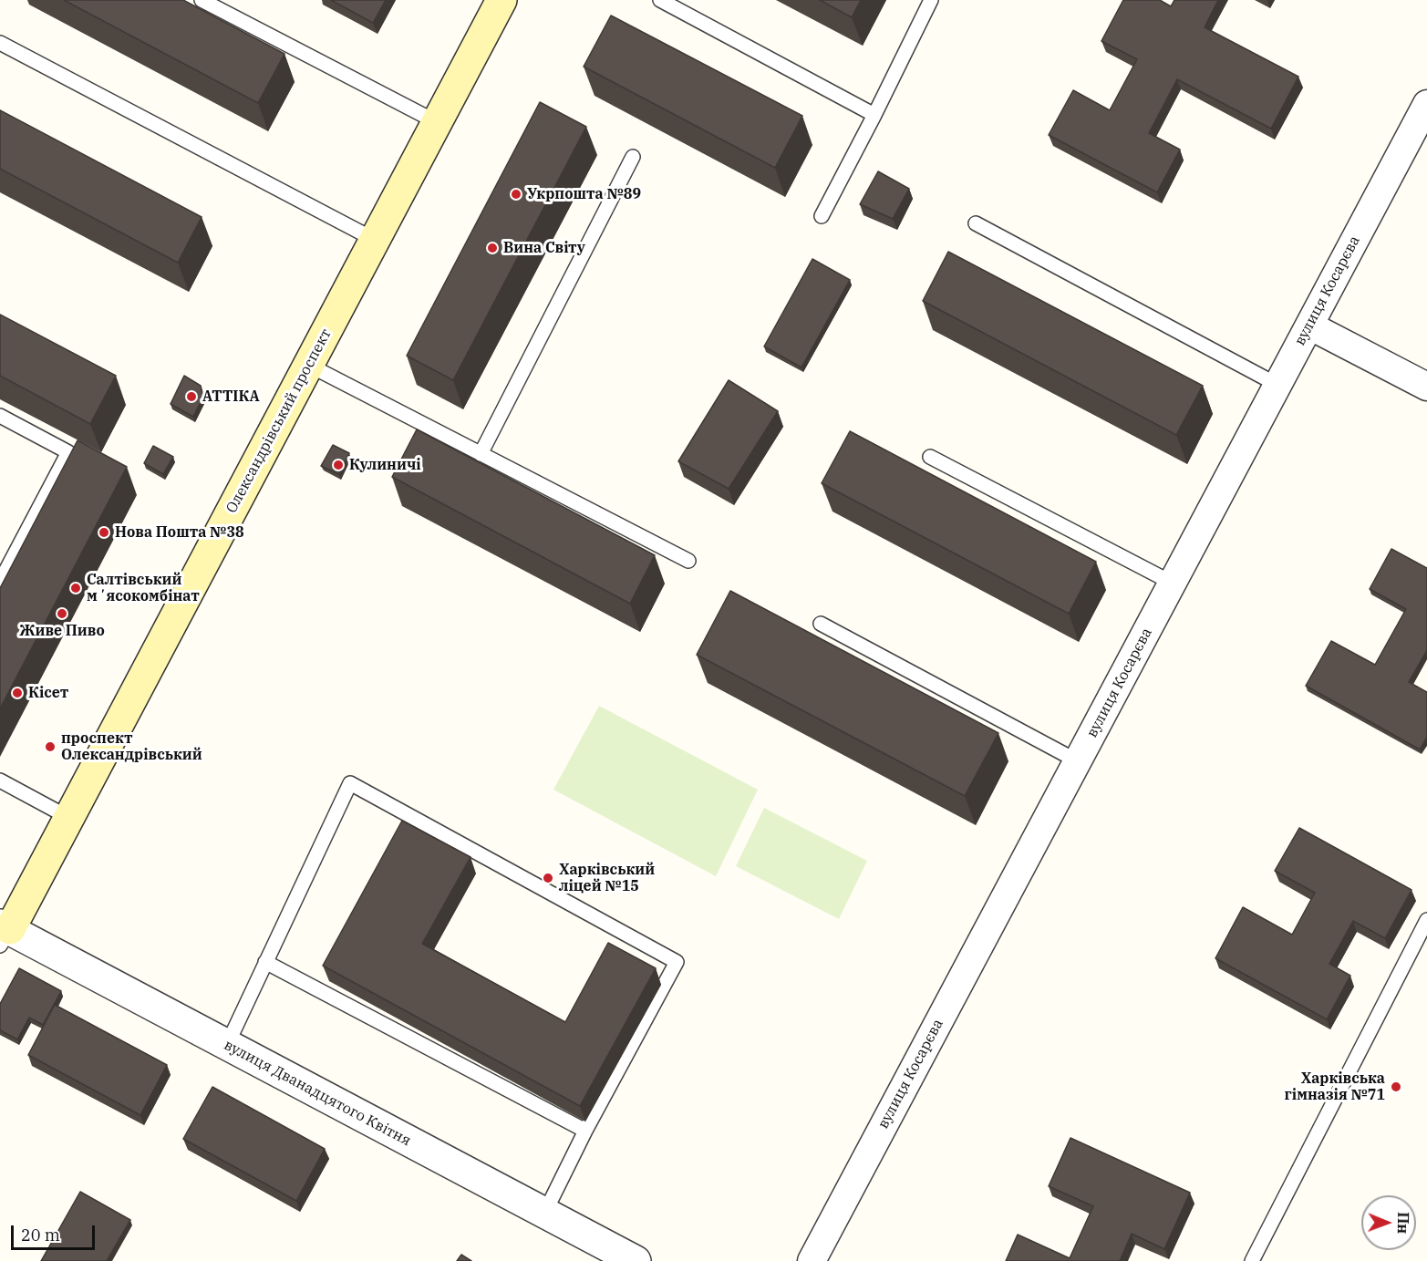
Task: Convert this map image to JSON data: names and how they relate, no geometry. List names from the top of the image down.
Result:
{
  "streets": {
    "main road": ["Олександрівський проспект"],
    "street": ["вулиця Косарєва", "вулиця Дванадцятого Квітня"]
  },
  "crossings": [
    ["Олександрівський проспект", "вулиця Дванадцятого Квітня"]
  ],
  "places": [
    "Укрпошта №89",
    "Вина Світу",
    "АТТІКА",
    "Кулиничі",
    "Нова Пошта №38",
    "Салтівський мʼясокомбінат",
    "Живе Пиво",
    "Кісет",
    "проспект Олександрівський",
    "Харківський ліцей №15",
    "Харківська гімназія №71"
  ],
  "scale_bar": "20 m",
  "north": "right"
}
